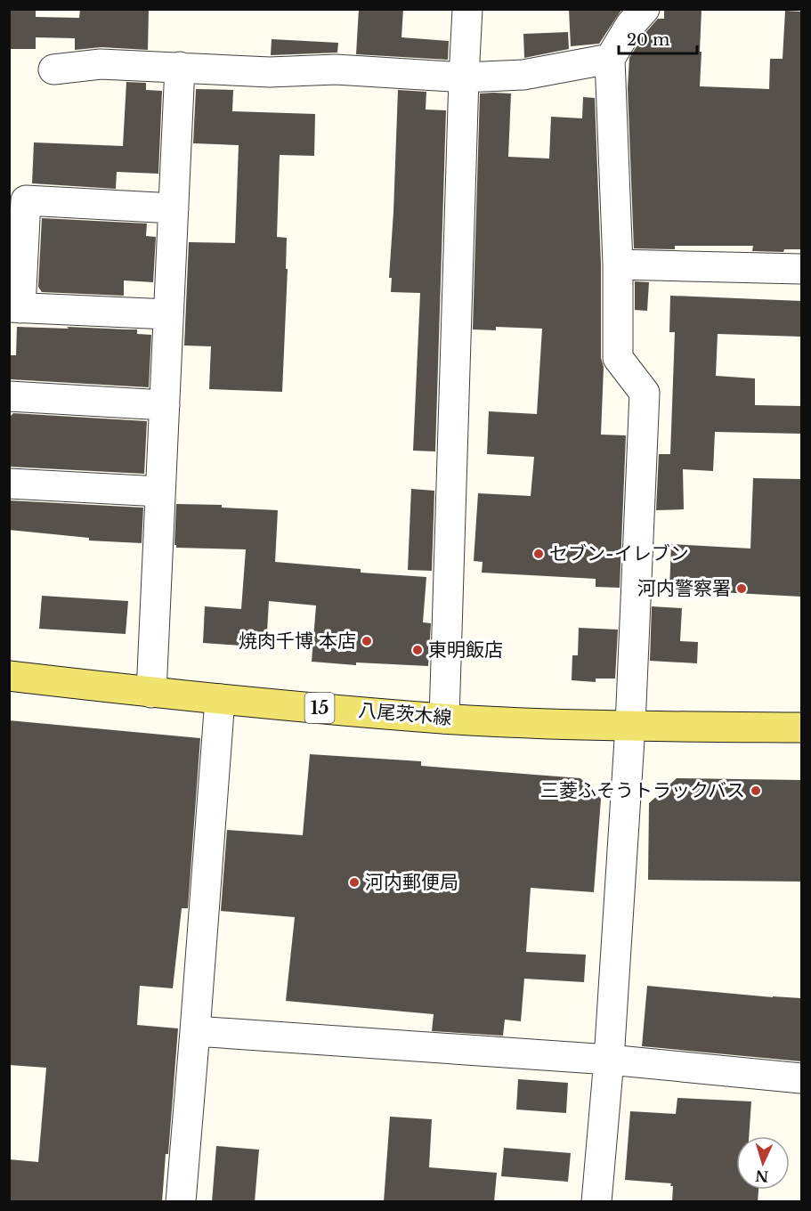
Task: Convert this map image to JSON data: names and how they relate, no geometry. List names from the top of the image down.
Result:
{
  "streets": {
    "main road": ["15", "八尾茨木線"]
  },
  "places": [
    "セブン-イレブン",
    "河内警察署",
    "焼肉千博 本店",
    "東明飯店",
    "三菱ふそうトラックバス",
    "河内郵便局"
  ],
  "scale_bar": "20 m",
  "north": "bottom"
}
